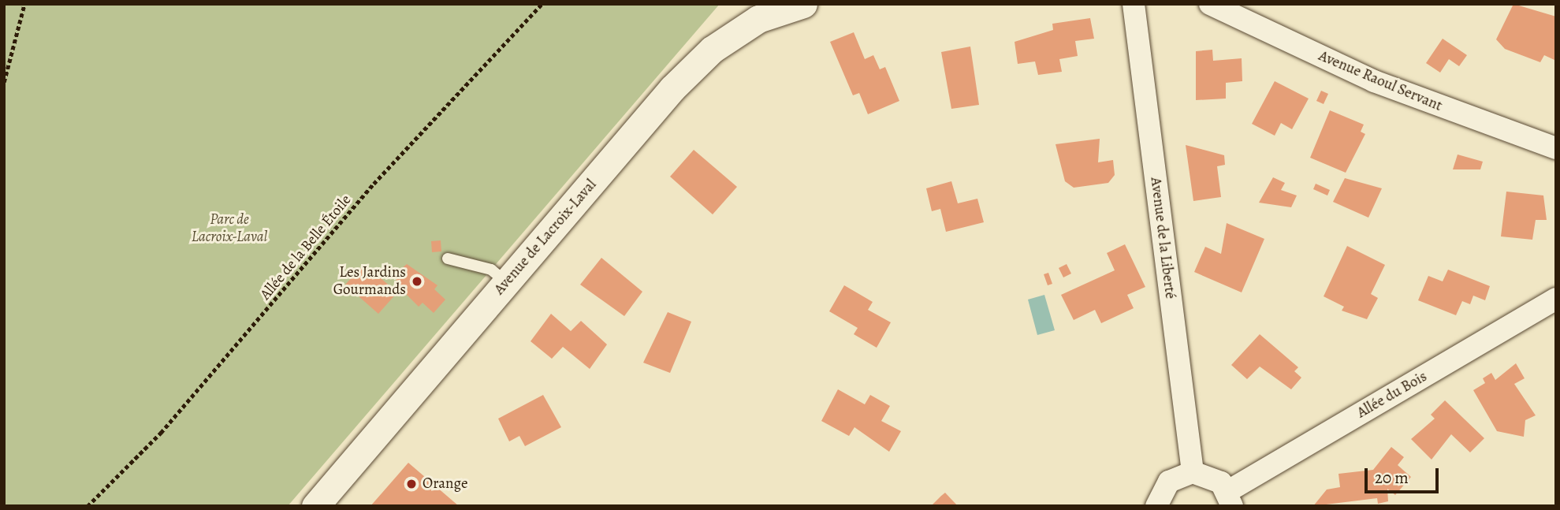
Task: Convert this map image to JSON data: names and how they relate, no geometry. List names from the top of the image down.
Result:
{
  "streets": {
    "street": [
      "Avenue Raoul Servant",
      "Avenue de Lacroix-Laval",
      "Avenue de la Liberté",
      "Allée du Bois"
    ],
    "path": ["Allée de la Belle Étoile"]
  },
  "parks": ["Parc de Lacroix-Laval"],
  "places": ["Les Jardins Gourmands", "Orange"],
  "scale_bar": "20 m"
}
